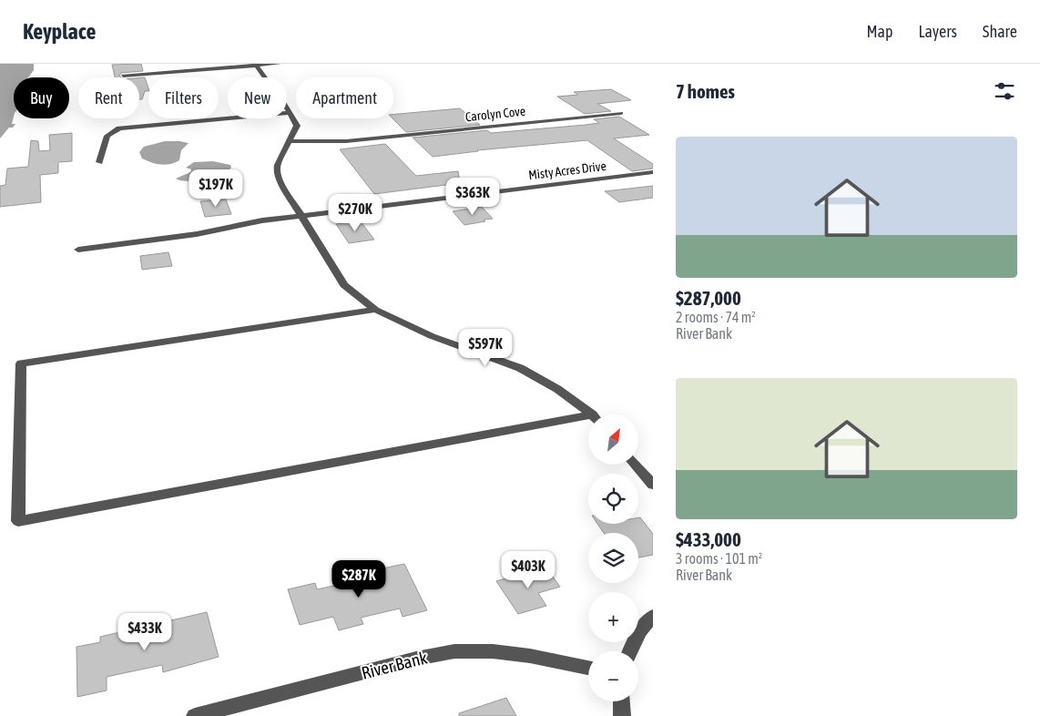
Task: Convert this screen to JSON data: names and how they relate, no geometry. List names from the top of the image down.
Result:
{
  "streets": {
    "street": ["Carolyn Cove", "Misty Acres Drive", "River Bank"]
  },
  "north": "top right",
  "page": {
    "header": "Keyplace",
    "nav": ["Map", "Layers", "Share"],
    "heading": "7 homes",
    "chip": [
      "Buy",
      "Rent",
      "Filters",
      "New",
      "Apartment"
    ],
    "list": [
      {
        "name": "$287,000",
        "note": "2 rooms · 74 m² · River Bank"
      },
      {
        "name": "$433,000",
        "note": "3 rooms · 101 m² · River Bank"
      }
    ],
    "price": [
      "$197K",
      "$363K",
      "$270K",
      "$597K",
      "$403K",
      "$287K",
      "$433K"
    ],
    "map_buttons": ["+", "−"]
  }
}
